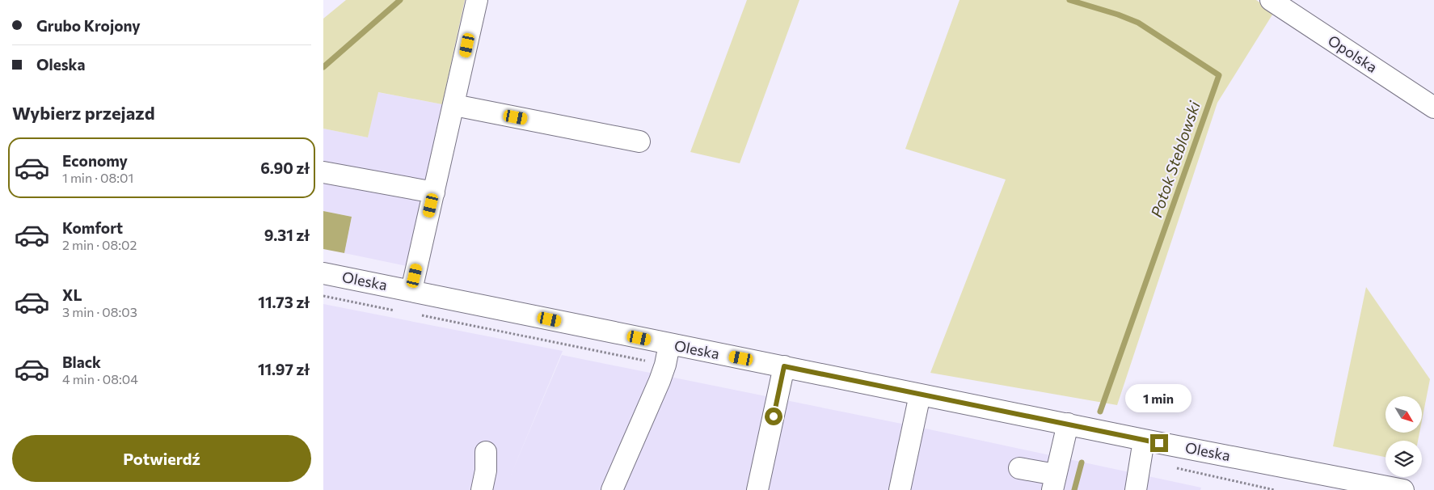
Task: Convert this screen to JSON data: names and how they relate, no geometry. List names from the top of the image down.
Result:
{
  "streets": {
    "street": ["Opolska", "Oleska"]
  },
  "water": ["Potok Steblowski"],
  "north": "bottom right",
  "page": {
    "banner": ["Grubo Krojony", "Oleska"],
    "heading": "Wybierz przejazd",
    "list": [
      {
        "name": "Economy",
        "note": "1 min · 08:01",
        "value": "6.90 zł"
      },
      {
        "name": "Komfort",
        "note": "2 min · 08:02",
        "value": "9.31 zł"
      },
      {
        "name": "XL",
        "note": "3 min · 08:03",
        "value": "11.73 zł"
      },
      {
        "name": "Black",
        "note": "4 min · 08:04",
        "value": "11.97 zł"
      }
    ],
    "bubble": "1 min",
    "buttons": "Potwierdź"
  }
}
